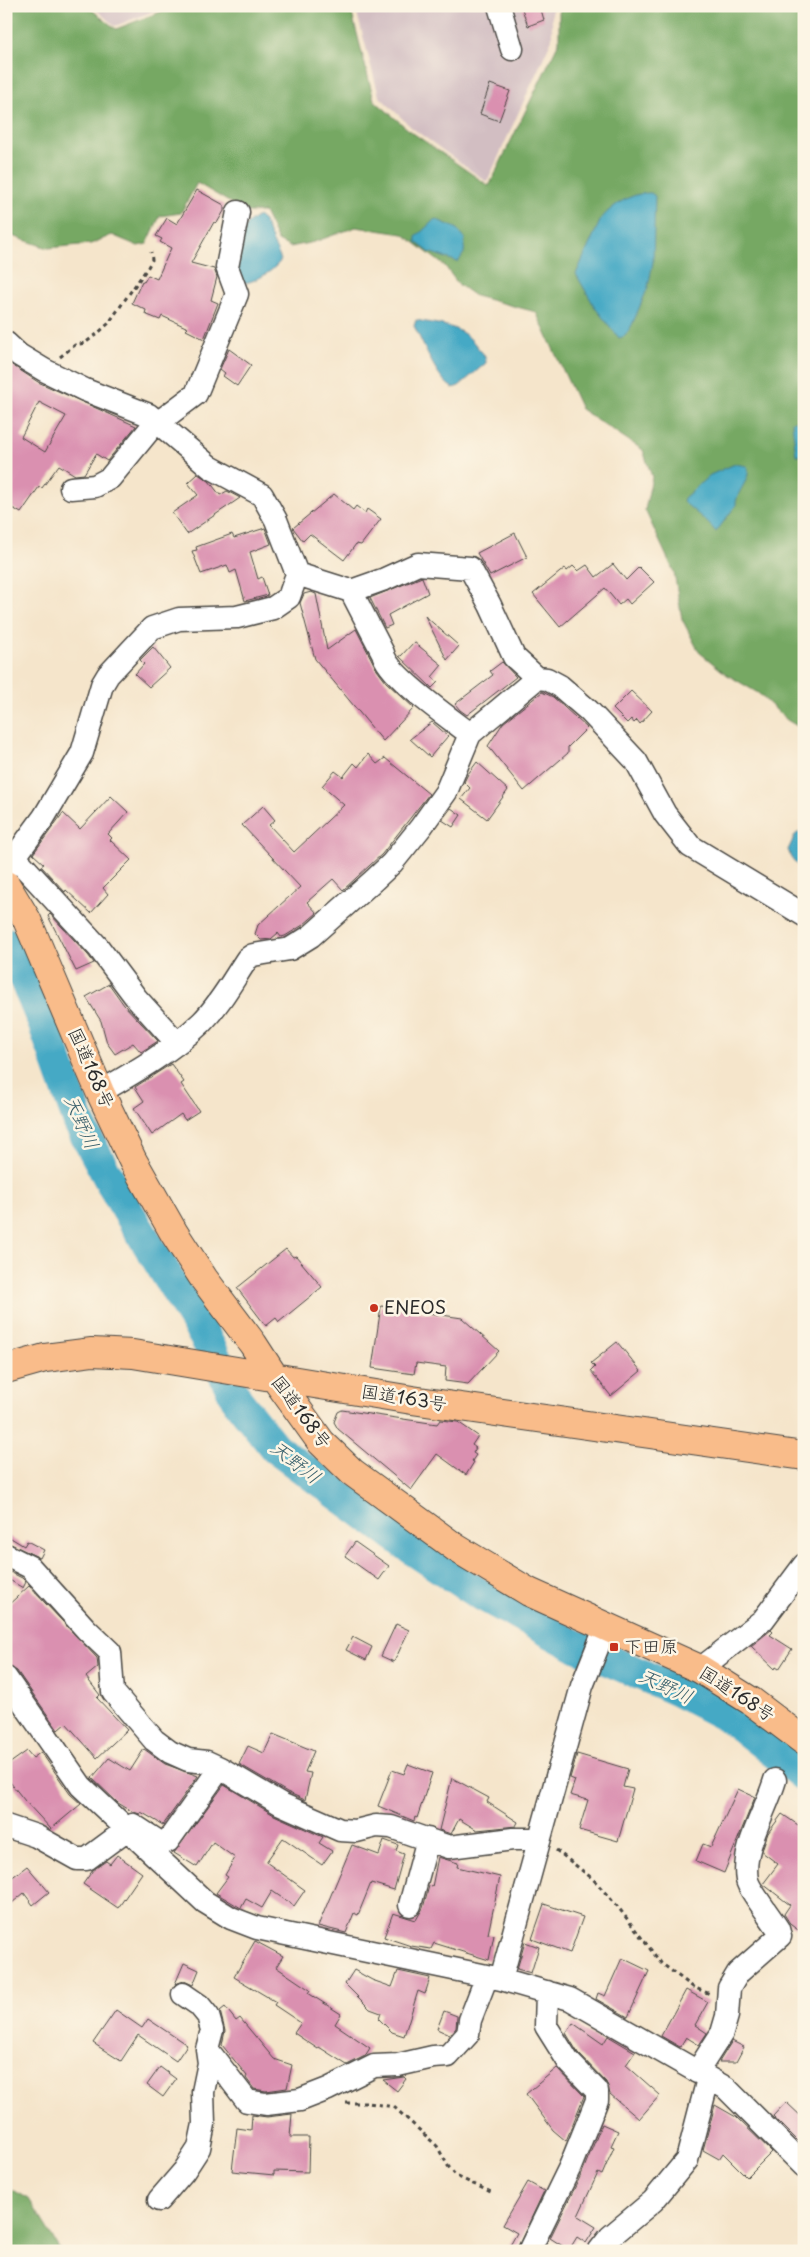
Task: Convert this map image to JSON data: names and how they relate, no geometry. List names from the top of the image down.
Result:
{
  "streets": {
    "highway": ["国道168号", "国道163号"]
  },
  "crossings": [
    ["国道168号", "国道163号"]
  ],
  "water": ["天野川"],
  "places": {
    "other": ["ENEOS"],
    "transit": ["下田原"]
  }
}
